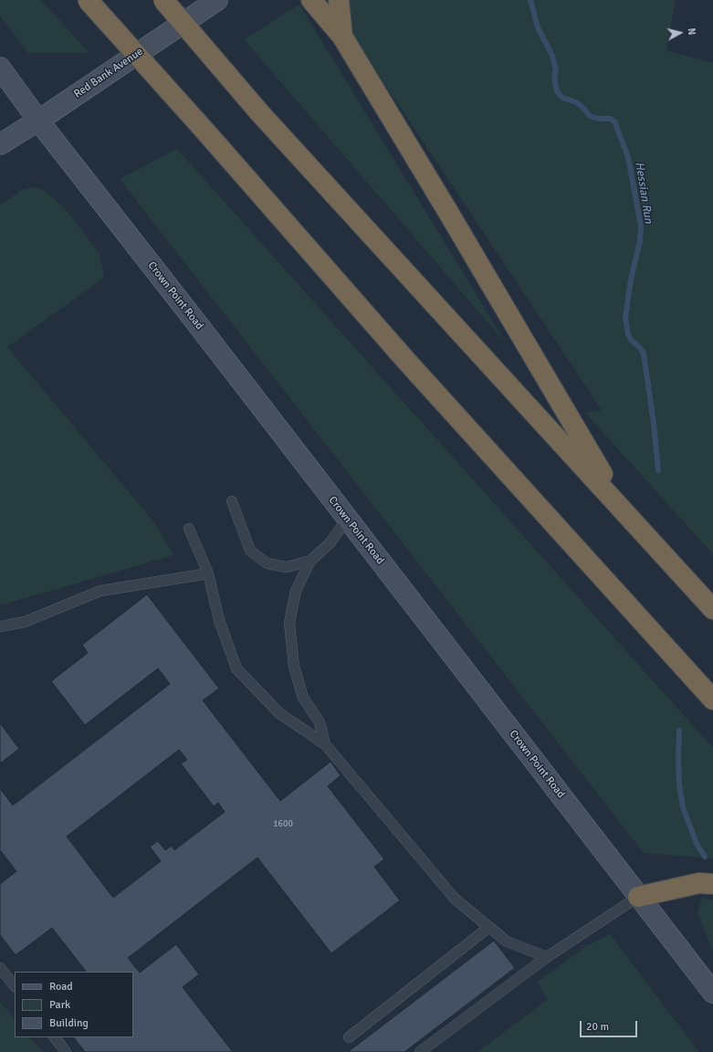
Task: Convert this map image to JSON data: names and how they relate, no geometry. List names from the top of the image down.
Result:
{
  "streets": {
    "main road": ["Red Bank Avenue", "Crown Point Road"]
  },
  "crossings": [
    ["Red Bank Avenue", "Crown Point Road"]
  ],
  "water": ["Hessian Run"],
  "house_numbers": ["1600"],
  "legend": ["Road", "Park", "Building"],
  "scale_bar": "20 m",
  "north": "right"
}
